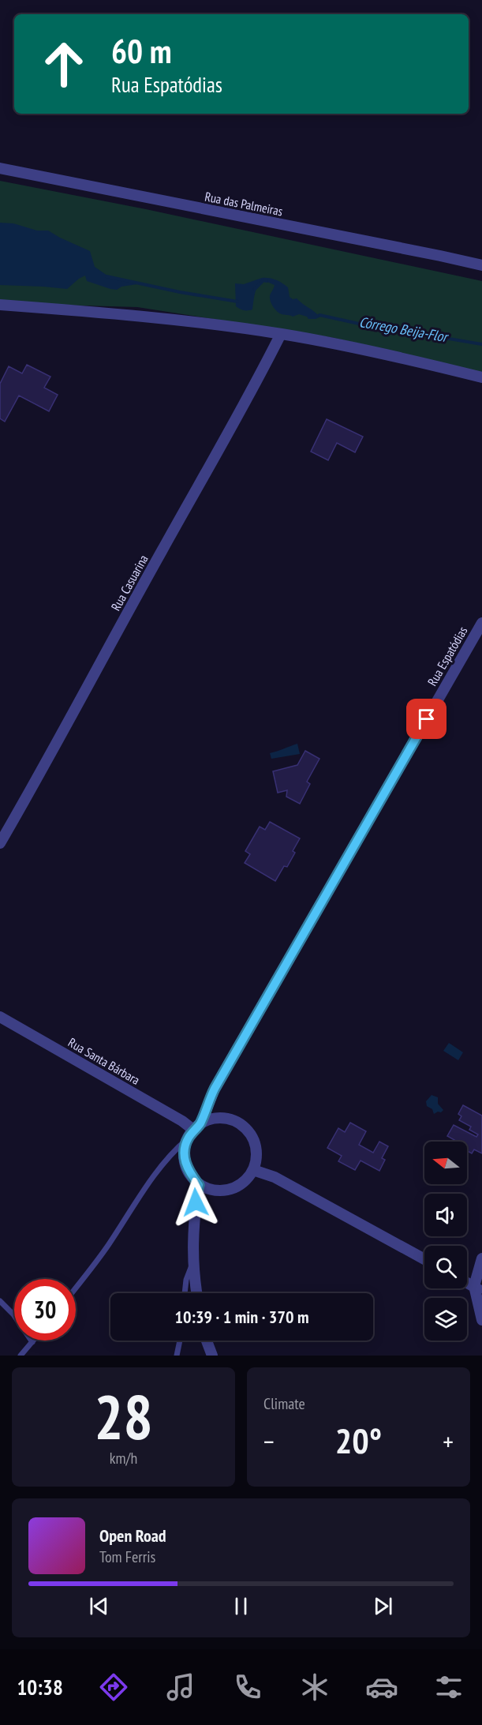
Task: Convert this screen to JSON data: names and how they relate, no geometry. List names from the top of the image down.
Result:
{
  "streets": {
    "street": [
      "Rua das Palmeiras",
      "Rua Casuarina",
      "Rua Espatódias",
      "Rua Santa Bárbara"
    ]
  },
  "crossings": [
    ["Rua Espatódias", "Rua Santa Bárbara"]
  ],
  "water": ["Córrego Beija-Flor"],
  "north": "left",
  "page": {
    "turn": ["60 m", "Rua Espatódias"],
    "limit": "30",
    "trip": "10:39 · 1 min · 370 m",
    "tile": [
      ["28", "km/h"],
      "Climate"
    ],
    "heat": ["−", "20°", "+"],
    "song": ["Open Road", "Tom Ferris"],
    "tabs": "10:38"
  }
}
